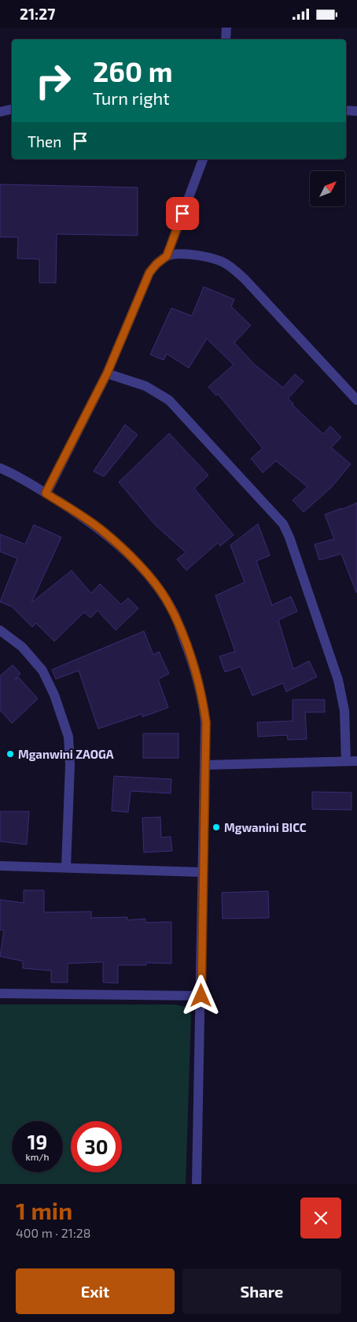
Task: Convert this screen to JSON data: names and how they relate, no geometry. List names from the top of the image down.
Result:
{
  "places": ["Mganwini ZAOGA", "Mgwanini BICC"],
  "north": "top right",
  "page": {
    "status": "21:27",
    "turn": ["260 m", "Turn right"],
    "then": "Then",
    "speed": "19 km/h",
    "limit": "30",
    "heading": ["1 min", "400 m · 21:28"],
    "buttons": ["Exit", "Share"]
  }
}
